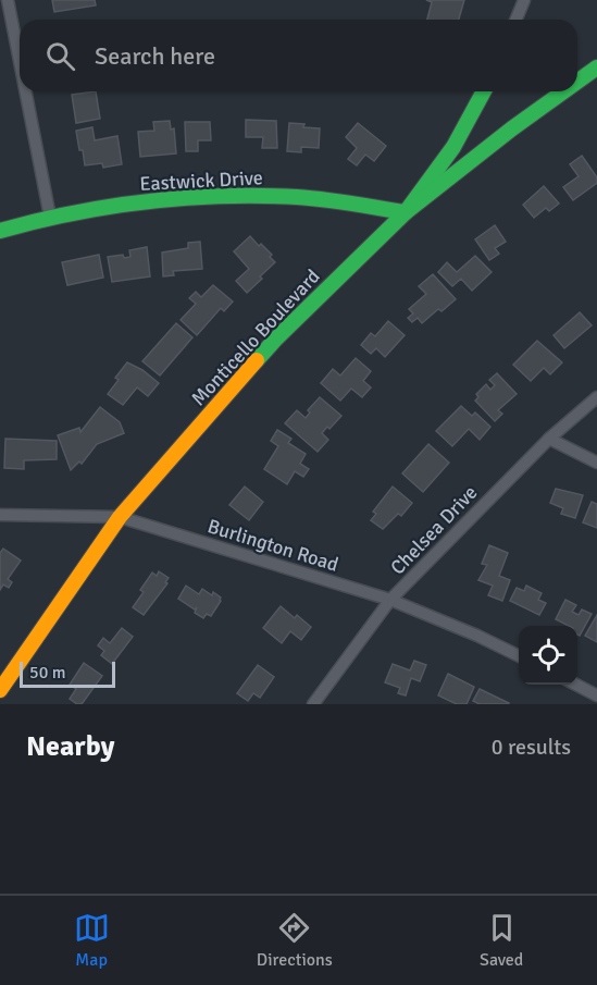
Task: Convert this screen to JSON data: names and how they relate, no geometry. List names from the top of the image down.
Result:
{
  "streets": {
    "main road": ["Eastwick Drive", "Monticello Boulevard"],
    "street": ["Chelsea Drive", "Burlington Road"]
  },
  "crossings": [
    ["Eastwick Drive", "Monticello Boulevard"],
    ["Monticello Boulevard", "Burlington Road"],
    ["Chelsea Drive", "Burlington Road"]
  ],
  "scale_bar": "50 m",
  "page": {
    "search": "Search here",
    "scale": "50 m",
    "heading": ["Nearby", "0 results"],
    "nav": ["Map", "Directions", "Saved"]
  }
}
